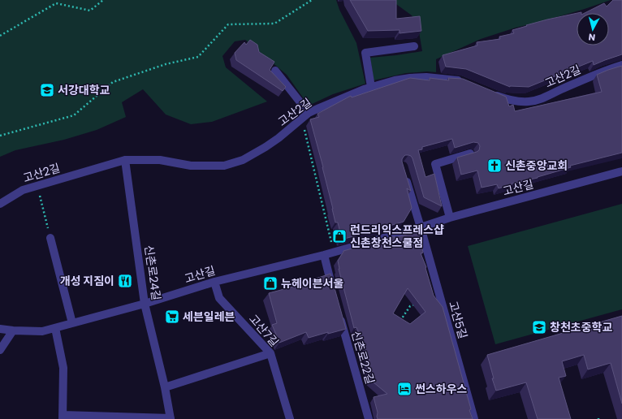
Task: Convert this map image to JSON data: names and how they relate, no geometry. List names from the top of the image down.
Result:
{
  "streets": {
    "street": [
      "고산2길",
      "고산길",
      "신촌로24길",
      "고산5길",
      "고산7길",
      "신촌로22길"
    ]
  },
  "crossings": [
    ["고산2길", "신촌로24길"],
    ["고산길", "신촌로24길"],
    ["고산길", "고산5길"],
    ["고산길", "고산7길"]
  ],
  "places": {
    "school or university": ["서강대학교", "창천초중학교"],
    "church": ["신촌중앙교회"],
    "shop": ["런드리익스프레스샵 신촌창천스쿨점", "뉴헤이븐서울"],
    "restaurant": ["개성 지짐이"],
    "supermarket": ["세븐일레븐"],
    "hotel": ["썬스하우스"]
  },
  "north": "bottom"
}
